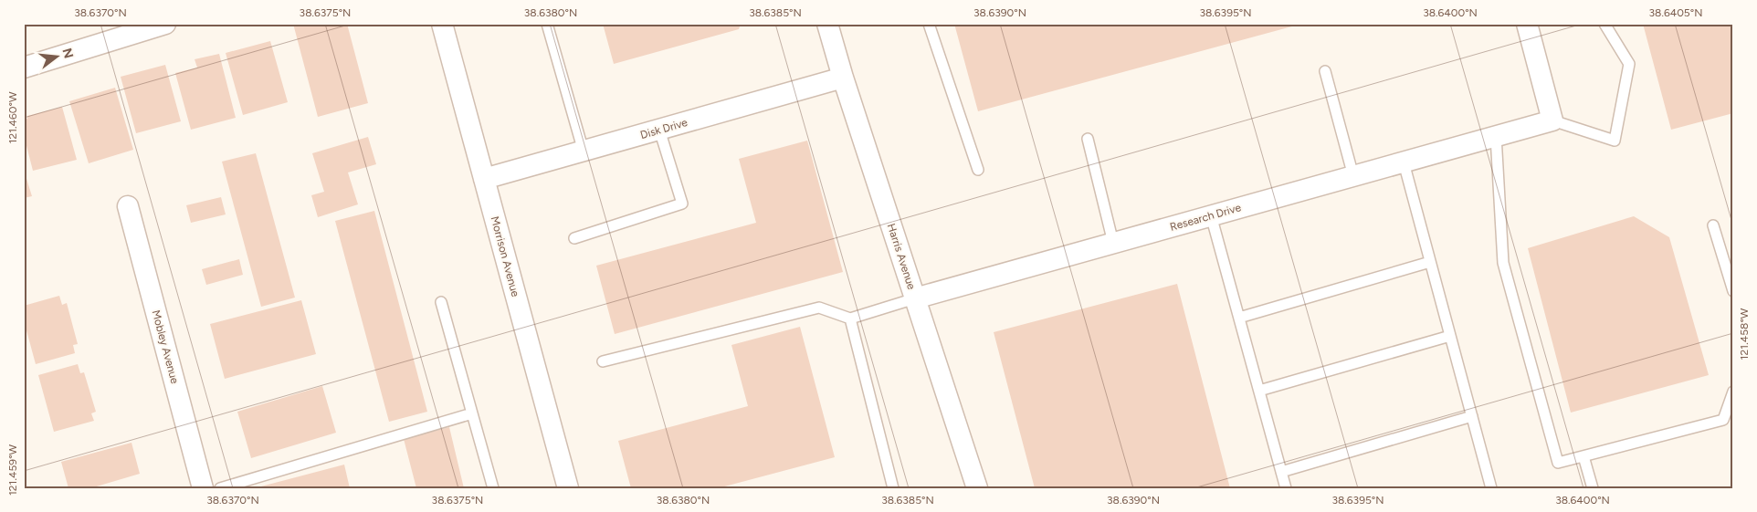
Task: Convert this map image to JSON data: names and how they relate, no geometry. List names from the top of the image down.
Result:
{
  "streets": {
    "street": [
      "Disk Drive",
      "Research Drive",
      "Morrison Avenue",
      "Harris Avenue",
      "Mobley Avenue"
    ]
  },
  "crossings": [
    ["Disk Drive", "Morrison Avenue"],
    ["Disk Drive", "Harris Avenue"],
    ["Research Drive", "Harris Avenue"]
  ],
  "north": "right",
  "coordinates": [
    "38.6370°N",
    "38.6375°N",
    "38.6380°N",
    "38.6385°N",
    "38.6390°N",
    "38.6395°N",
    "38.6400°N",
    "38.6405°N",
    "121.460°W",
    "121.458°W",
    "121.459°W"
  ]
}
